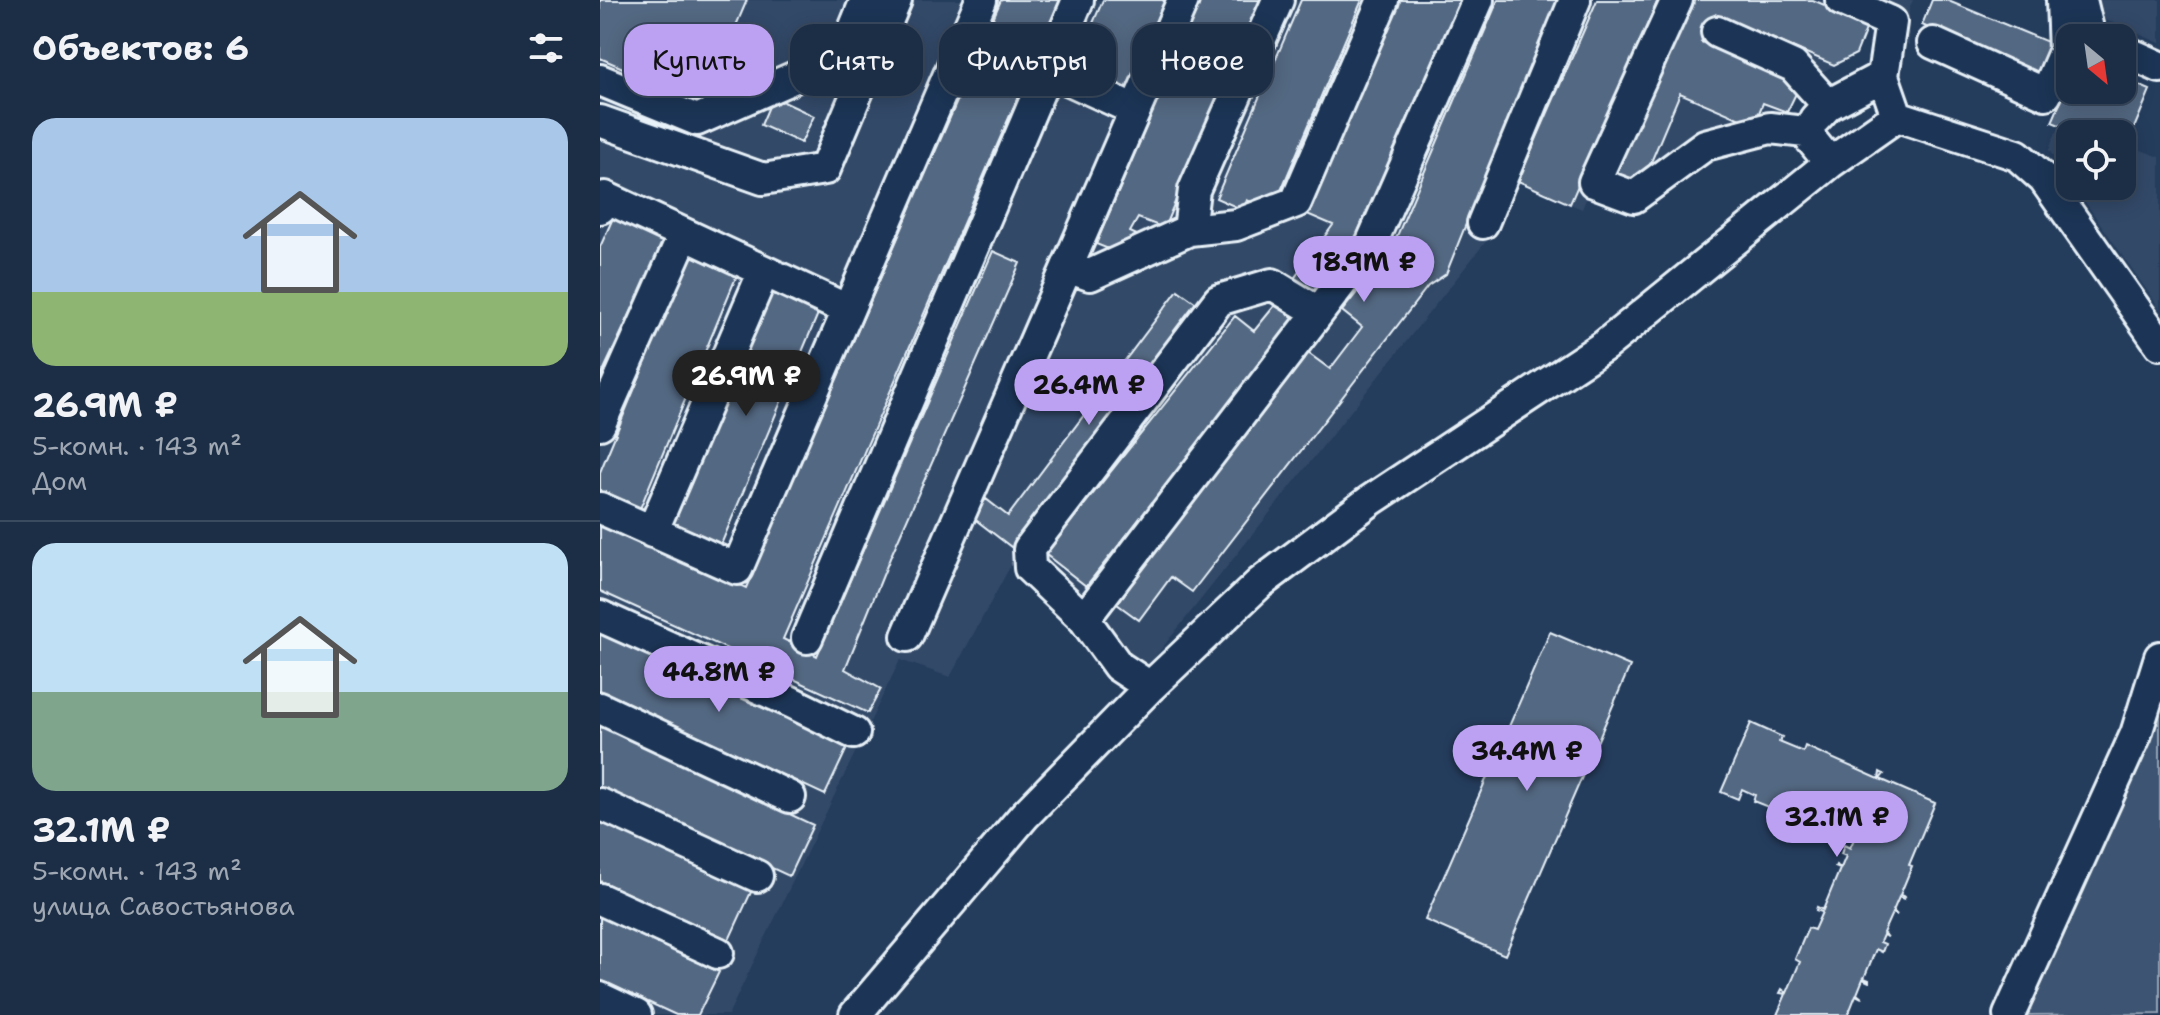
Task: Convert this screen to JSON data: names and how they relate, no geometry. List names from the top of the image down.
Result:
{
  "north": "bottom right",
  "page": {
    "heading": "Объектов: 6",
    "chip": [
      "Купить",
      "Снять",
      "Фильтры",
      "Новое"
    ],
    "list": [
      {
        "name": "26.9M ₽",
        "note": "5-комн. · 143 m² · Дом"
      },
      {
        "name": "32.1M ₽",
        "note": "5-комн. · 143 m² · улица Савостьянова"
      }
    ],
    "price": [
      "18.9M ₽",
      "26.9M ₽",
      "26.4M ₽",
      "44.8M ₽",
      "34.4M ₽",
      "32.1M ₽"
    ]
  }
}
